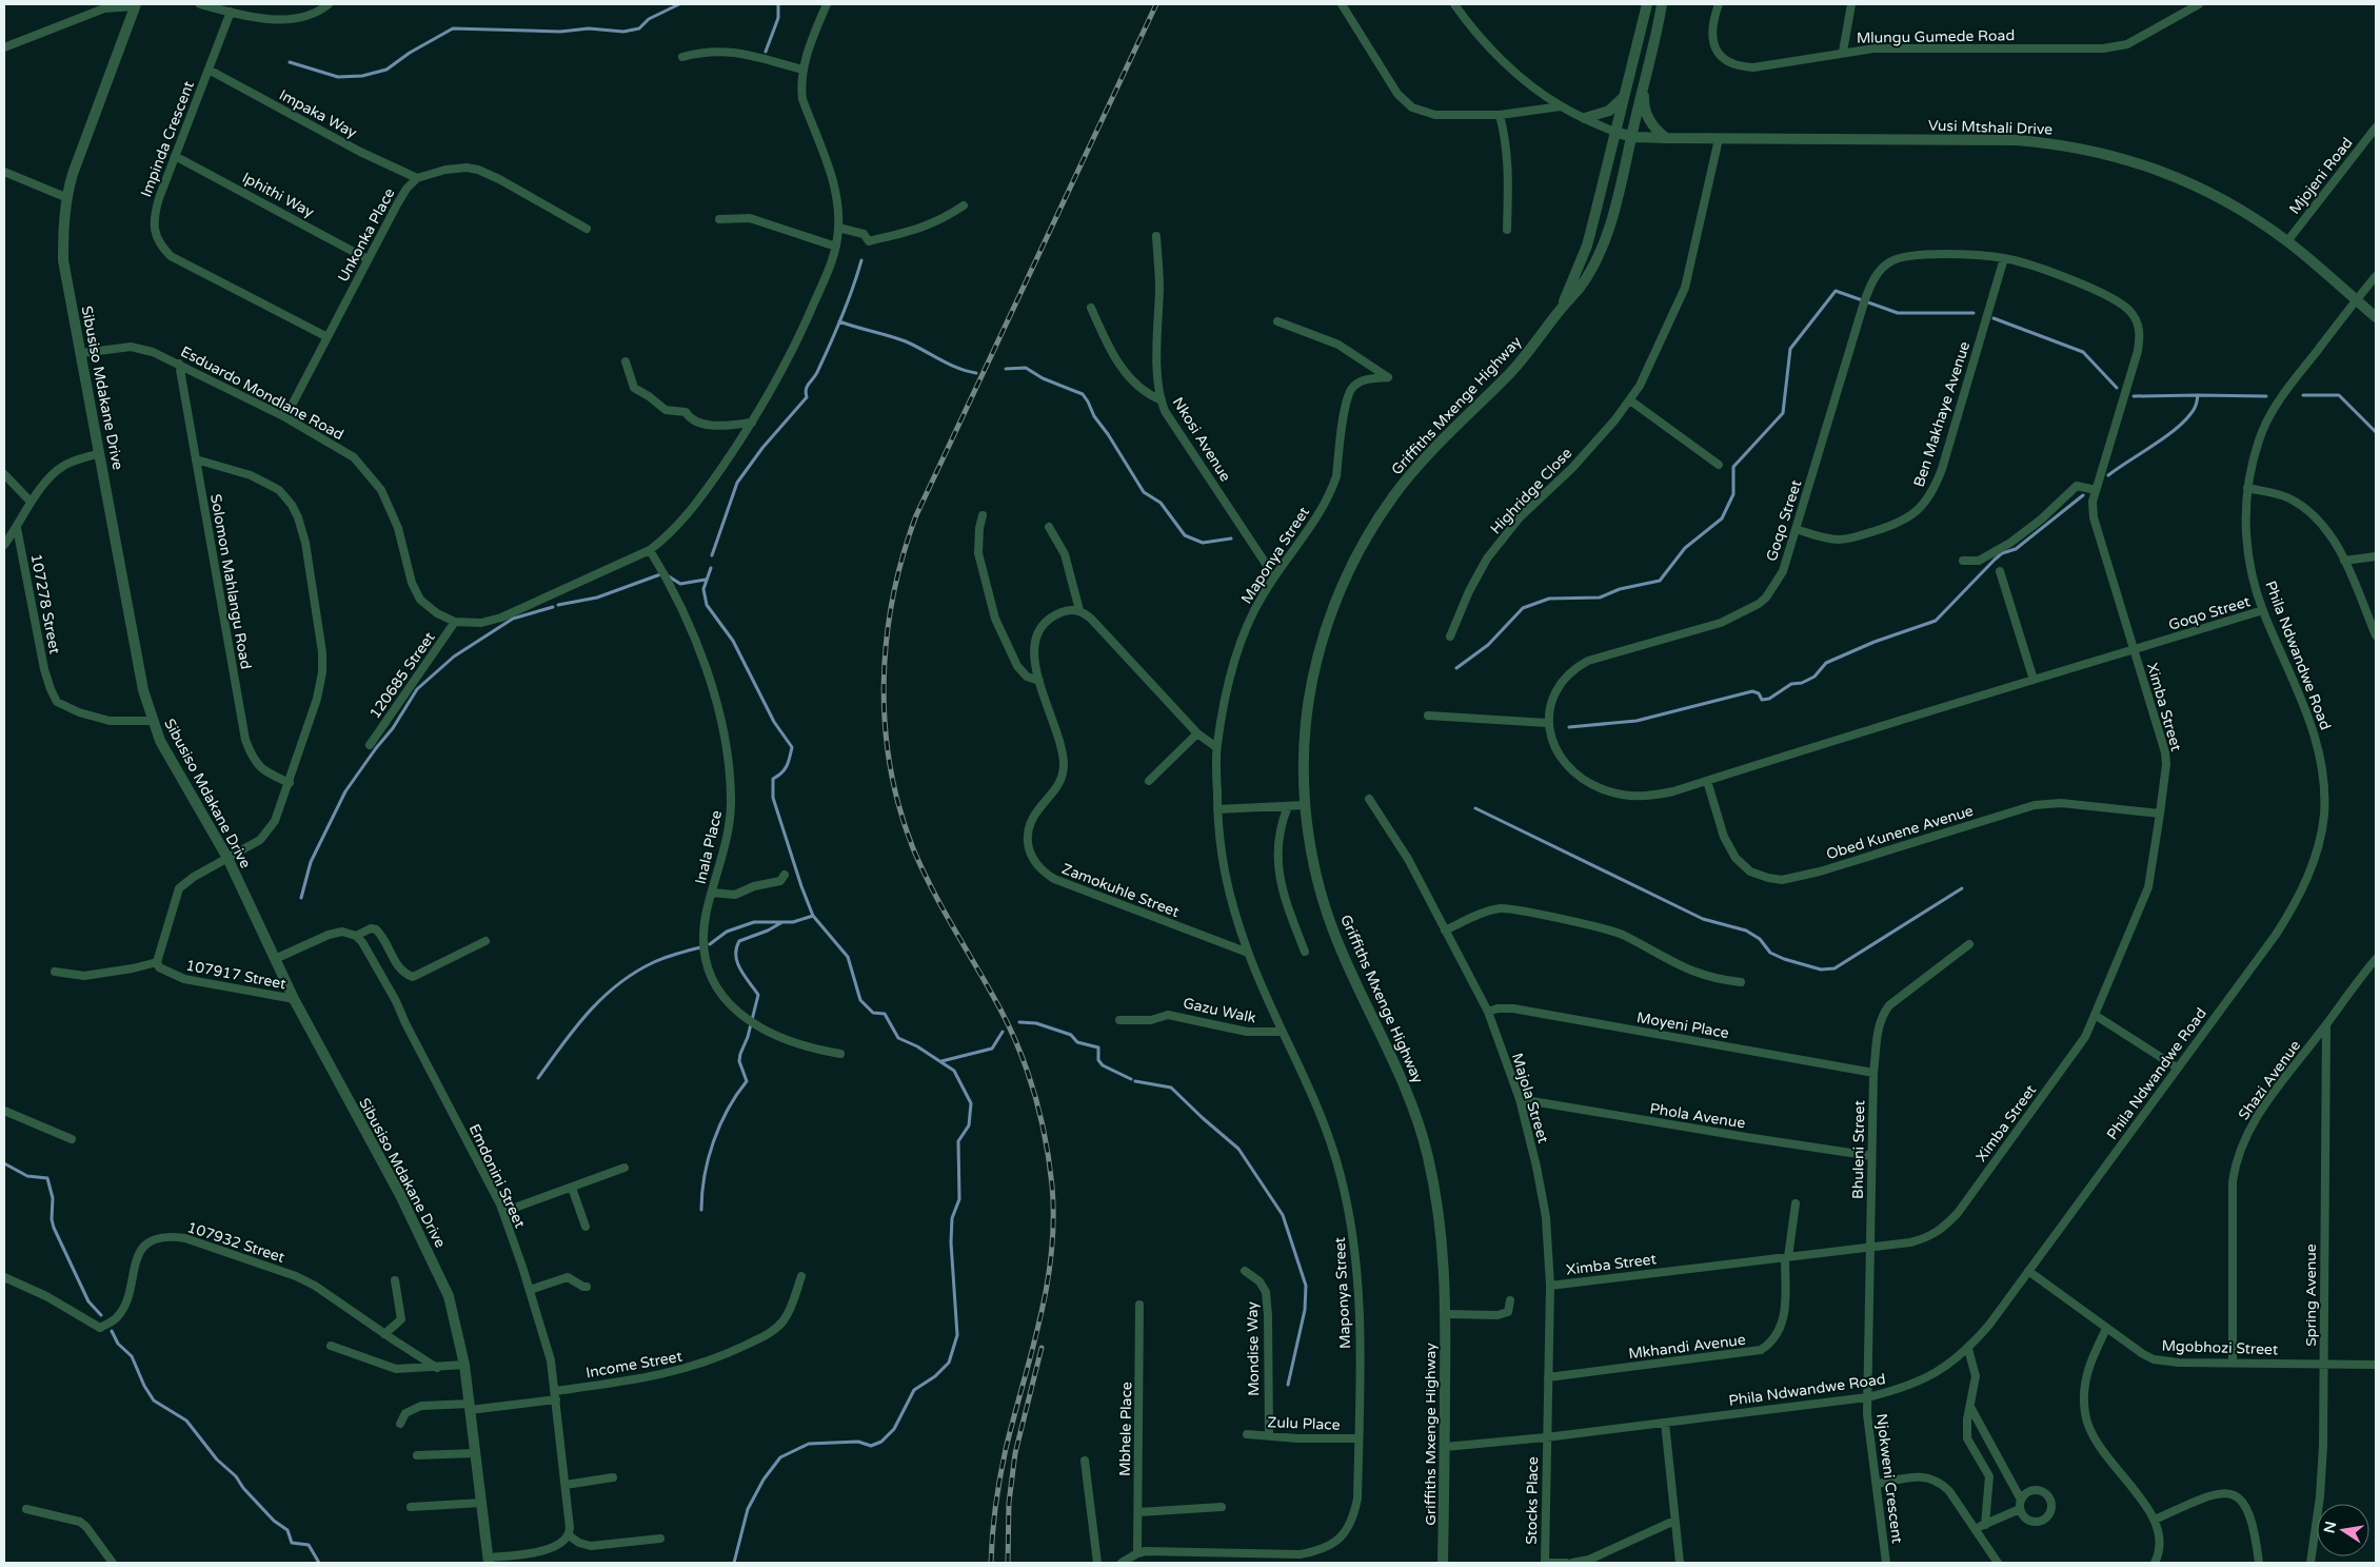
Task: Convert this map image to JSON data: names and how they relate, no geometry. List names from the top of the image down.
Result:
{
  "streets": {
    "street": [
      "Mlungu Gumede Road",
      "Impaka Way",
      "Vusi Mtshali Drive",
      "Impinda Crescent",
      "Mjojeni Road",
      "Iphithi Way",
      "Unkonka Place",
      "Sibusiso Mdakane Drive",
      "Esduardo Mondlane Road",
      "Griffiths Mxenge Highway",
      "Ben Makhaye Avenue",
      "Nkosi Avenue",
      "Highridge Close",
      "Goqo Street",
      "Maponya Street",
      "Solomon Mahlangu Road",
      "107278 Street",
      "Phila Ndwandwe Road",
      "120685 Street",
      "Ximba Street",
      "Obed Kunene Avenue",
      "Inala Place",
      "Zamokuhle Street",
      "107917 Street",
      "Gazu Walk",
      "Moyeni Place",
      "Shazi Avenue",
      "Majola Street",
      "Phola Avenue",
      "Bhuleni Street",
      "Emdonini Street",
      "107932 Street",
      "Spring Avenue",
      "Mkhandi Avenue",
      "Mgobhozi Street",
      "Mondise Way",
      "Income Street",
      "Zulu Place",
      "Mbhele Place",
      "Njokweni Crescent",
      "Stocks Place"
    ]
  },
  "crossings": [
    ["Impaka Way", "Impinda Crescent"],
    ["Impaka Way", "Unkonka Place"],
    ["Vusi Mtshali Drive", "Mjojeni Road"],
    ["Vusi Mtshali Drive", "Griffiths Mxenge Highway"],
    ["Vusi Mtshali Drive", "Highridge Close"],
    ["Vusi Mtshali Drive", "Phila Ndwandwe Road"],
    ["Impinda Crescent", "Iphithi Way"],
    ["Impinda Crescent", "Unkonka Place"],
    ["Iphithi Way", "Unkonka Place"],
    ["Unkonka Place", "Esduardo Mondlane Road"],
    ["Sibusiso Mdakane Drive", "Esduardo Mondlane Road"],
    ["Sibusiso Mdakane Drive", "107278 Street"],
    ["Sibusiso Mdakane Drive", "107917 Street"],
    ["Esduardo Mondlane Road", "Solomon Mahlangu Road"],
    ["Esduardo Mondlane Road", "120685 Street"],
    ["Esduardo Mondlane Road", "Inala Place"],
    ["Griffiths Mxenge Highway", "Phila Ndwandwe Road"],
    ["Ben Makhaye Avenue", "Goqo Street"],
    ["Nkosi Avenue", "Maponya Street"],
    ["Goqo Street", "Phila Ndwandwe Road"],
    ["Goqo Street", "Ximba Street"],
    ["Goqo Street", "Obed Kunene Avenue"],
    ["Maponya Street", "Zamokuhle Street"],
    ["Maponya Street", "Gazu Walk"],
    ["Maponya Street", "Zulu Place"],
    ["Maponya Street", "Mbhele Place"],
    ["Phila Ndwandwe Road", "Majola Street"],
    ["Phila Ndwandwe Road", "Bhuleni Street"],
    ["Phila Ndwandwe Road", "Mgobhozi Street"],
    ["Phila Ndwandwe Road", "Njokweni Crescent"],
    ["Phila Ndwandwe Road", "Stocks Place"],
    ["Ximba Street", "Obed Kunene Avenue"],
    ["Ximba Street", "Majola Street"],
    ["Ximba Street", "Bhuleni Street"],
    ["Ximba Street", "Mkhandi Avenue"],
    ["Moyeni Place", "Majola Street"],
    ["Moyeni Place", "Bhuleni Street"],
    ["Shazi Avenue", "Spring Avenue"],
    ["Shazi Avenue", "Mgobhozi Street"],
    ["Majola Street", "Phola Avenue"],
    ["Majola Street", "Mkhandi Avenue"],
    ["Majola Street", "Stocks Place"],
    ["Phola Avenue", "Bhuleni Street"],
    ["Bhuleni Street", "Njokweni Crescent"],
    ["Emdonini Street", "Income Street"],
    ["Spring Avenue", "Mgobhozi Street"],
    ["Mondise Way", "Zulu Place"]
  ],
  "north": "left"
}
